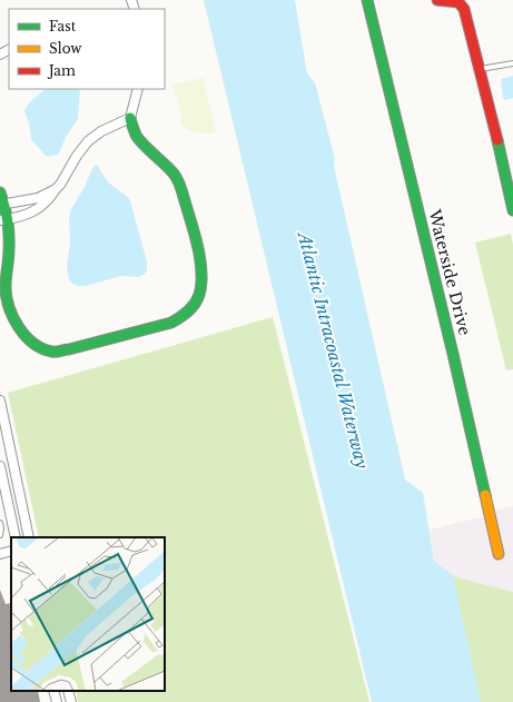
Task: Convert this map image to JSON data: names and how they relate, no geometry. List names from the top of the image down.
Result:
{
  "streets": {
    "street": ["Waterside Drive"]
  },
  "water": ["Atlantic Intracoastal Waterway"],
  "legend": ["Fast", "Slow", "Jam"]
}
